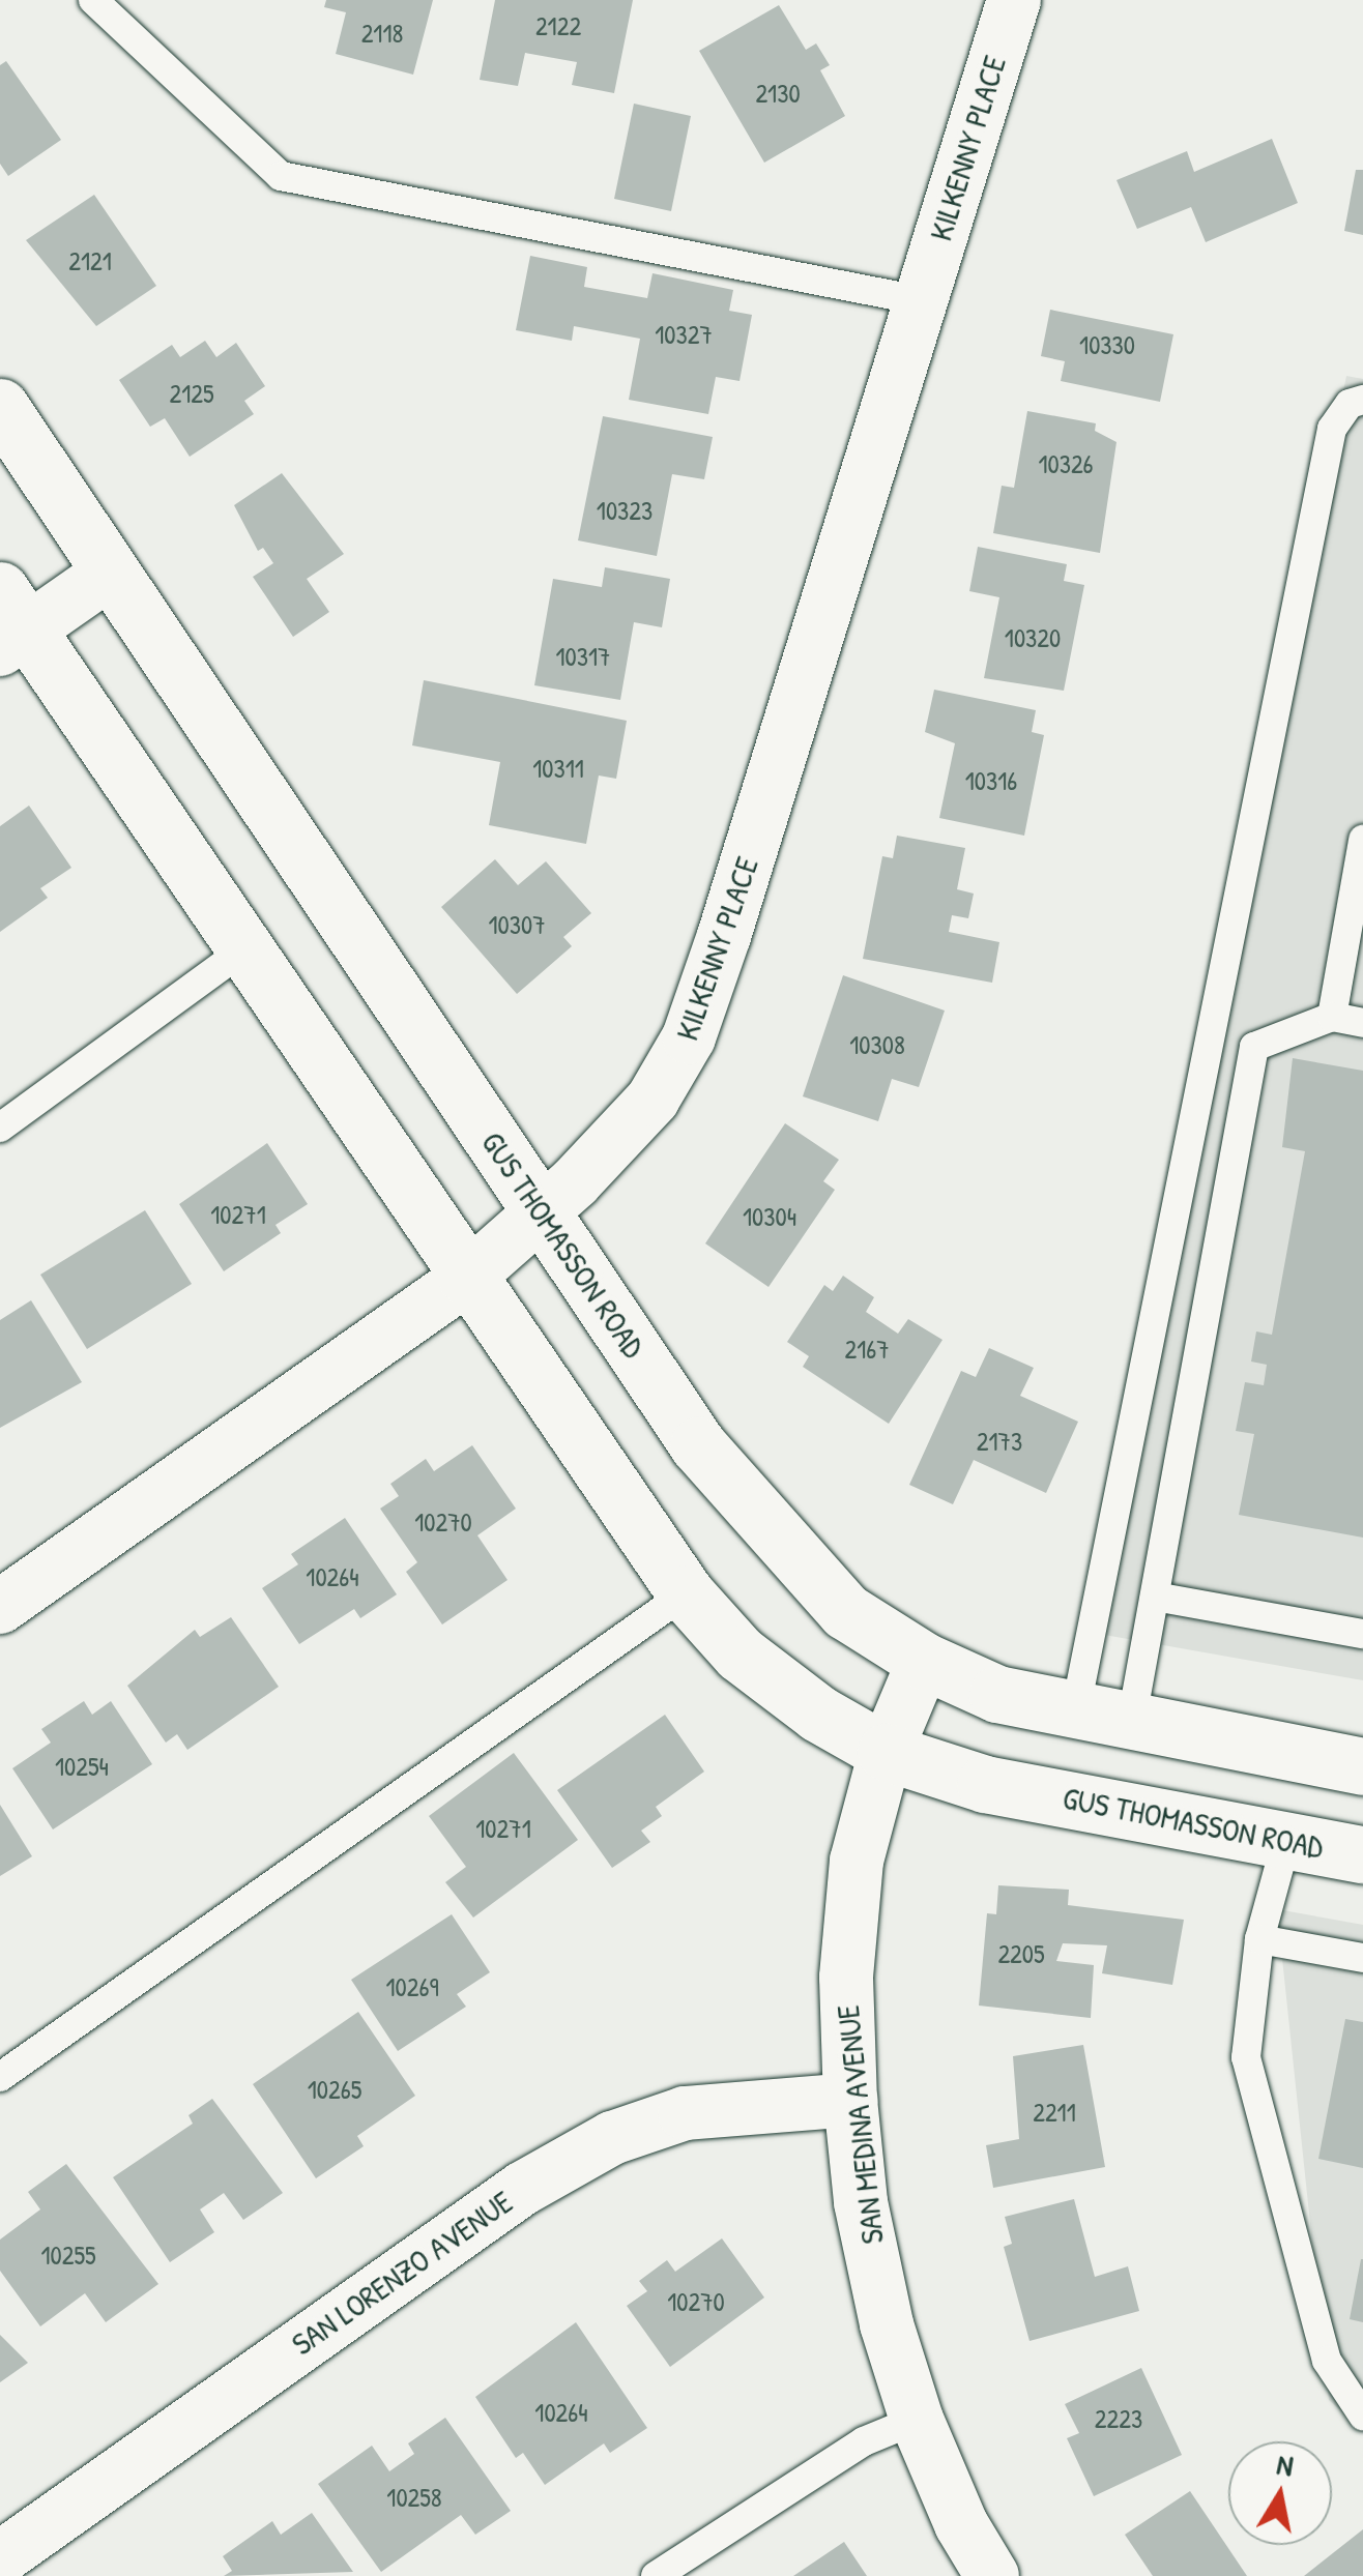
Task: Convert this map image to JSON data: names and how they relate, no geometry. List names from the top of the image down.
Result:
{
  "streets": {
    "main road": ["GUS THOMASSON ROAD"],
    "street": ["KILKENNY PLACE", "SAN MEDINA AVENUE", "SAN LORENZO AVENUE"]
  },
  "crossings": [
    ["KILKENNY PLACE", "GUS THOMASSON ROAD"],
    ["GUS THOMASSON ROAD", "SAN MEDINA AVENUE"],
    ["SAN MEDINA AVENUE", "SAN LORENZO AVENUE"]
  ],
  "house_numbers": [
    "2122",
    "2118",
    "2130",
    "2121",
    "10327",
    "10330",
    "2125",
    "10326",
    "10323",
    "10320",
    "10317",
    "10311",
    "10316",
    "10307",
    "10308",
    "10271",
    "10304",
    "2167",
    "2173",
    "10270",
    "10264",
    "10254",
    "10271",
    "2205",
    "10269",
    "10265",
    "2211",
    "10255",
    "10270",
    "10264",
    "2223",
    "10258"
  ],
  "north": "top"
}
